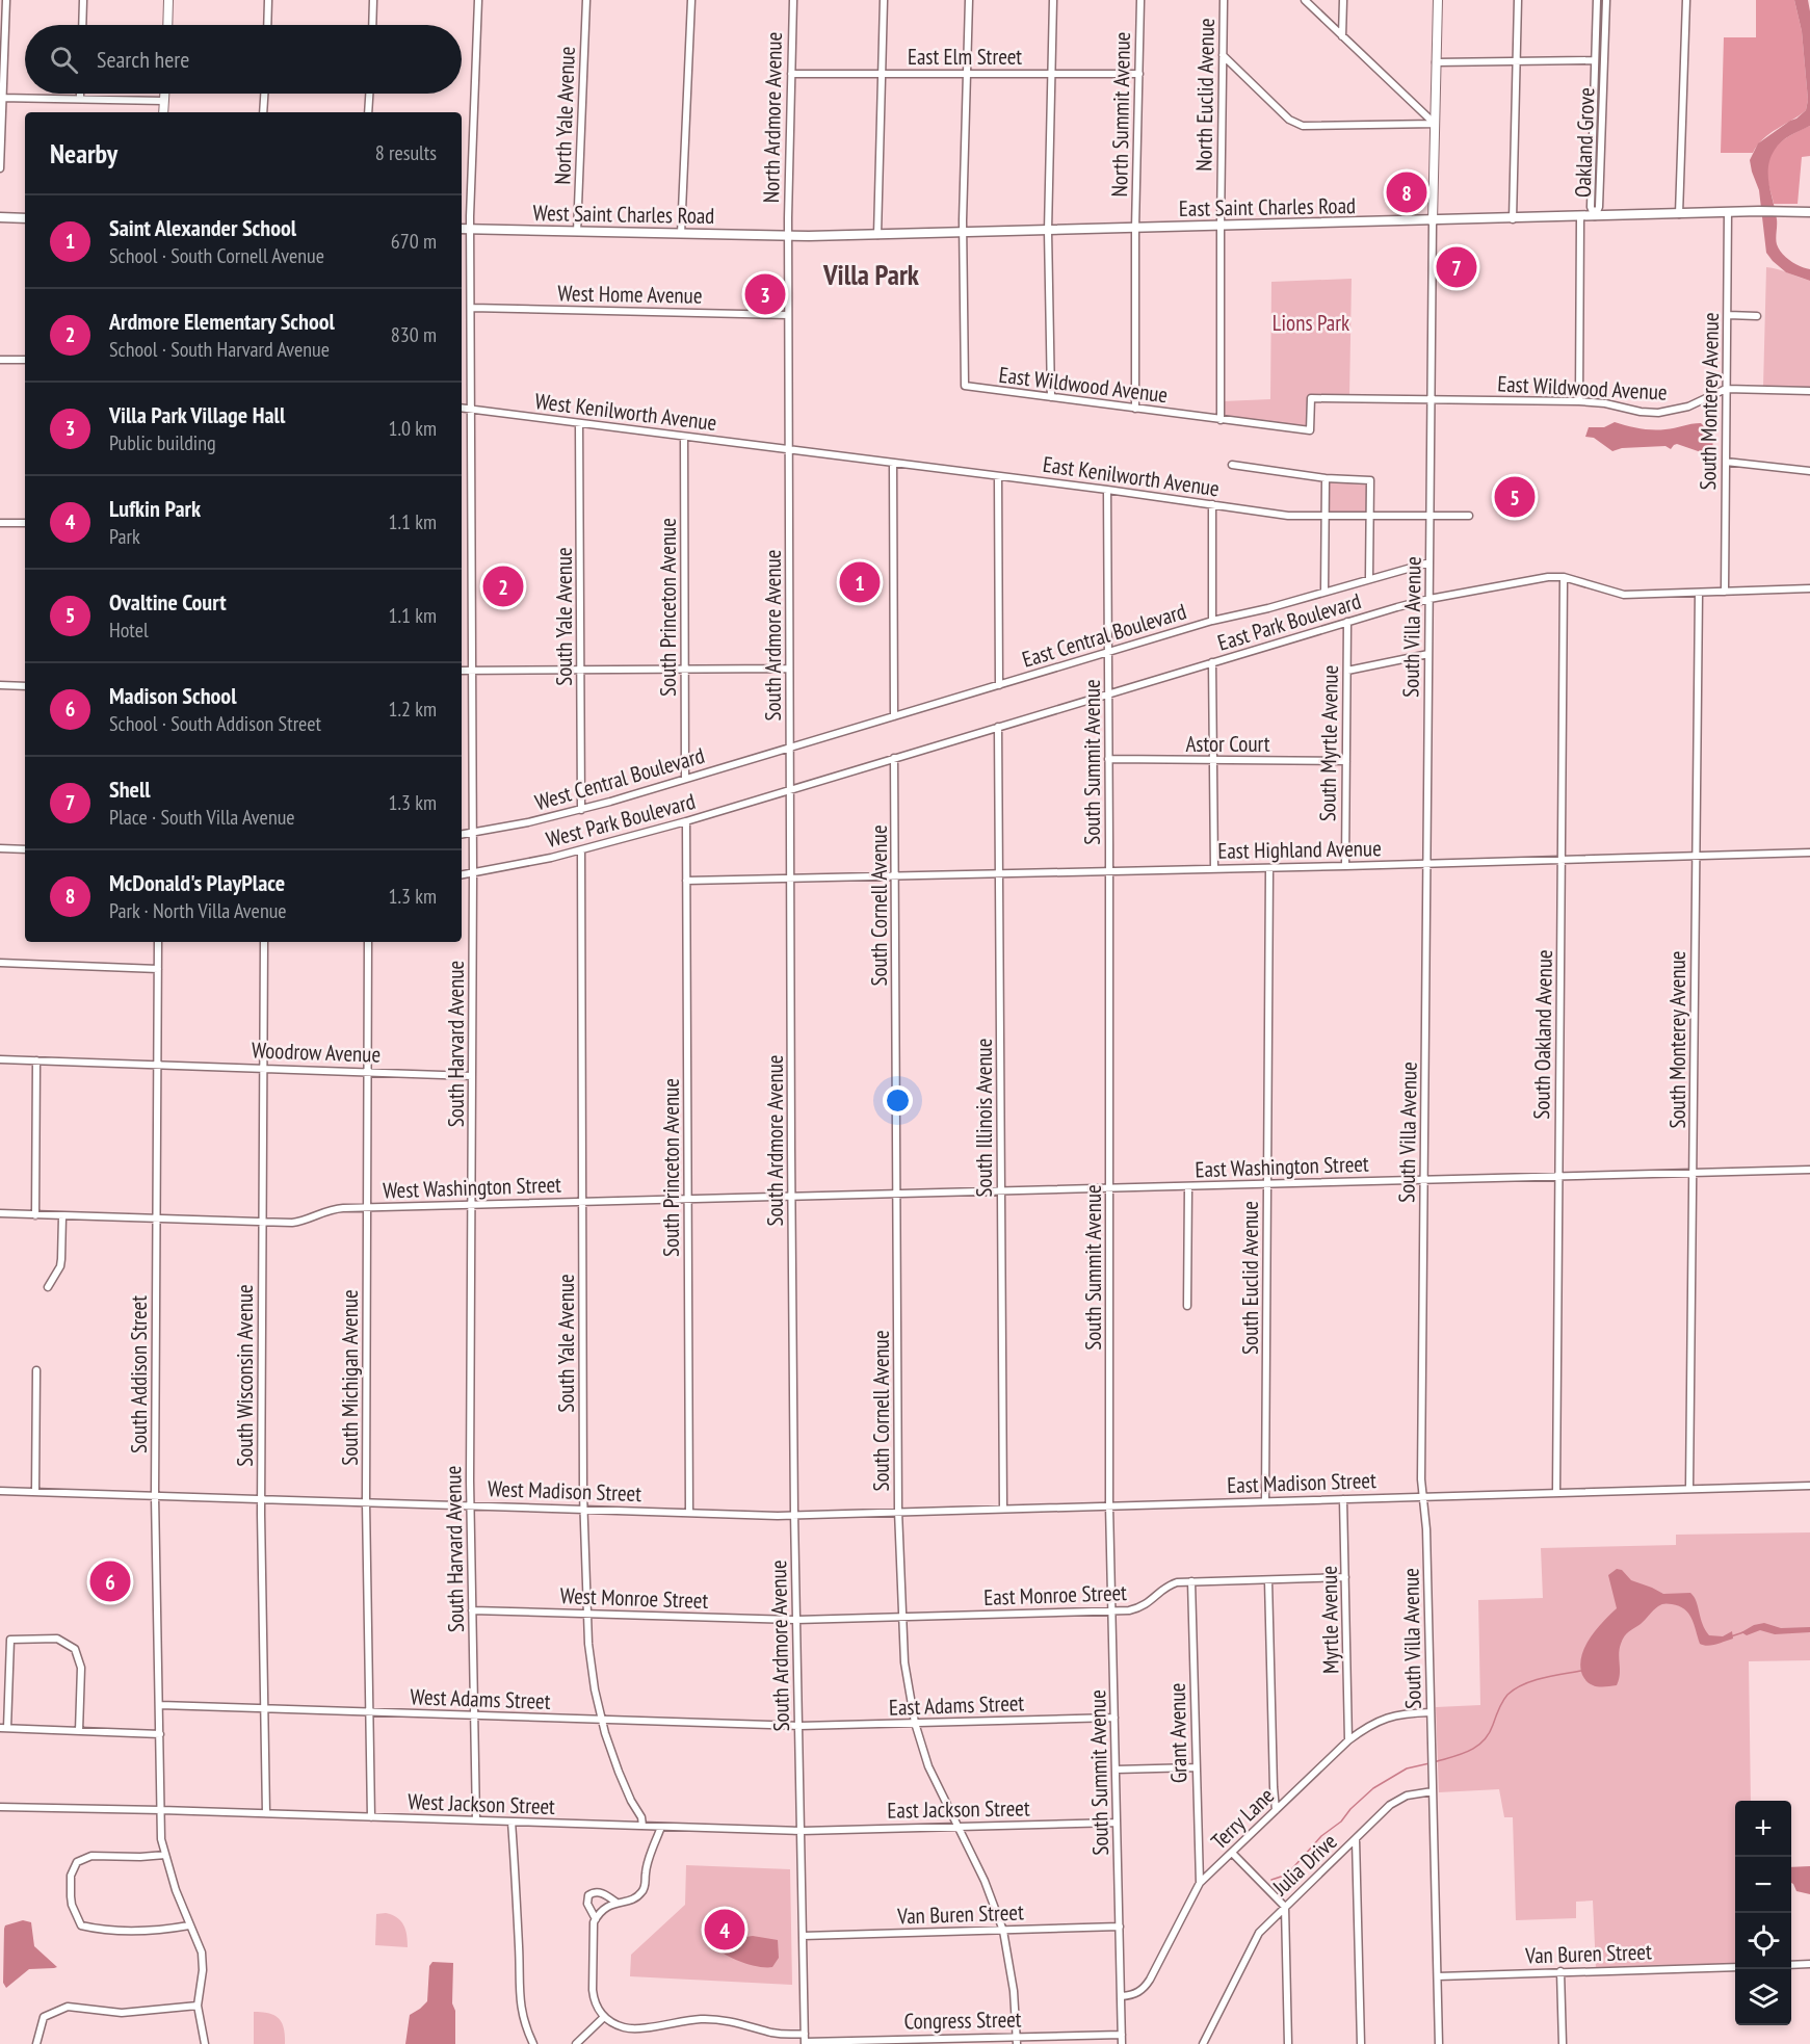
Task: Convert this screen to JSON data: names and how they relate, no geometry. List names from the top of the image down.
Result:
{
  "streets": {
    "main road": ["East Saint Charles Road", "West Saint Charles Road"],
    "street": [
      "East Elm Street",
      "North Euclid Avenue",
      "North Summit Avenue",
      "North Yale Avenue",
      "North Ardmore Avenue",
      "Oakland Grove",
      "West Home Avenue",
      "East Wildwood Avenue",
      "South Monterey Avenue",
      "West Kenilworth Avenue",
      "East Kenilworth Avenue",
      "South Princeton Avenue",
      "South Yale Avenue",
      "East Park Boulevard",
      "South Villa Avenue",
      "South Ardmore Avenue",
      "East Central Boulevard",
      "Astor Court",
      "South Myrtle Avenue",
      "South Summit Avenue",
      "West Central Boulevard",
      "West Park Boulevard",
      "East Highland Avenue",
      "South Cornell Avenue",
      "South Oakland Avenue",
      "South Harvard Avenue",
      "Woodrow Avenue",
      "South Illinois Avenue",
      "East Washington Street",
      "West Washington Street",
      "South Euclid Avenue",
      "South Addison Street",
      "South Wisconsin Avenue",
      "South Michigan Avenue",
      "East Madison Street",
      "West Madison Street",
      "East Monroe Street",
      "West Monroe Street",
      "Myrtle Avenue",
      "West Adams Street",
      "East Adams Street",
      "Grant Avenue",
      "West Jackson Street",
      "East Jackson Street",
      "Terry Lane",
      "Julia Drive",
      "Van Buren Street",
      "Congress Street"
    ]
  },
  "crossings": [
    ["East Elm Street", "North Summit Avenue"],
    ["East Elm Street", "North Ardmore Avenue"],
    ["North Euclid Avenue", "East Saint Charles Road"],
    ["North Summit Avenue", "East Saint Charles Road"],
    ["North Yale Avenue", "West Saint Charles Road"],
    ["North Ardmore Avenue", "East Saint Charles Road"],
    ["North Ardmore Avenue", "West Saint Charles Road"],
    ["North Ardmore Avenue", "South Ardmore Avenue"],
    ["Oakland Grove", "East Saint Charles Road"],
    ["East Saint Charles Road", "West Saint Charles Road"],
    ["East Saint Charles Road", "East Wildwood Avenue"],
    ["East Saint Charles Road", "South Monterey Avenue"],
    ["East Saint Charles Road", "South Villa Avenue"],
    ["East Saint Charles Road", "South Ardmore Avenue"],
    ["West Saint Charles Road", "South Ardmore Avenue"],
    ["West Saint Charles Road", "South Harvard Avenue"],
    ["West Home Avenue", "South Ardmore Avenue"],
    ["West Home Avenue", "South Harvard Avenue"],
    ["East Wildwood Avenue", "South Monterey Avenue"],
    ["East Wildwood Avenue", "South Villa Avenue"],
    ["South Monterey Avenue", "East Park Boulevard"],
    ["South Monterey Avenue", "East Highland Avenue"],
    ["South Monterey Avenue", "East Washington Street"],
    ["South Monterey Avenue", "East Madison Street"],
    ["West Kenilworth Avenue", "East Kenilworth Avenue"],
    ["West Kenilworth Avenue", "South Princeton Avenue"],
    ["West Kenilworth Avenue", "South Yale Avenue"],
    ["West Kenilworth Avenue", "South Ardmore Avenue"],
    ["West Kenilworth Avenue", "South Harvard Avenue"],
    ["East Kenilworth Avenue", "South Villa Avenue"],
    ["East Kenilworth Avenue", "South Ardmore Avenue"],
    ["East Kenilworth Avenue", "South Summit Avenue"],
    ["South Princeton Avenue", "West Central Boulevard"],
    ["South Princeton Avenue", "West Park Boulevard"],
    ["South Princeton Avenue", "East Highland Avenue"],
    ["South Princeton Avenue", "West Washington Street"],
    ["South Princeton Avenue", "West Madison Street"],
    ["South Yale Avenue", "West Central Boulevard"],
    ["South Yale Avenue", "West Park Boulevard"],
    ["South Yale Avenue", "West Washington Street"],
    ["South Yale Avenue", "West Madison Street"],
    ["South Yale Avenue", "West Monroe Street"],
    ["South Yale Avenue", "West Adams Street"],
    ["South Yale Avenue", "West Jackson Street"],
    ["East Park Boulevard", "South Villa Avenue"],
    ["East Park Boulevard", "South Ardmore Avenue"],
    ["East Park Boulevard", "South Myrtle Avenue"],
    ["East Park Boulevard", "South Summit Avenue"],
    ["East Park Boulevard", "West Park Boulevard"],
    ["East Park Boulevard", "South Cornell Avenue"],
    ["East Park Boulevard", "South Oakland Avenue"],
    ["East Park Boulevard", "South Illinois Avenue"],
    ["South Villa Avenue", "East Central Boulevard"],
    ["South Villa Avenue", "East Highland Avenue"],
    ["South Villa Avenue", "East Washington Street"],
    ["South Villa Avenue", "East Madison Street"],
    ["South Villa Avenue", "Terry Lane"],
    ["South Villa Avenue", "Julia Drive"],
    ["South Villa Avenue", "Van Buren Street"],
    ["South Ardmore Avenue", "East Central Boulevard"],
    ["South Ardmore Avenue", "West Central Boulevard"],
    ["South Ardmore Avenue", "West Park Boulevard"],
    ["South Ardmore Avenue", "East Highland Avenue"],
    ["South Ardmore Avenue", "East Washington Street"],
    ["South Ardmore Avenue", "West Washington Street"],
    ["South Ardmore Avenue", "East Madison Street"],
    ["South Ardmore Avenue", "West Madison Street"],
    ["South Ardmore Avenue", "East Monroe Street"],
    ["South Ardmore Avenue", "West Monroe Street"],
    ["South Ardmore Avenue", "West Adams Street"],
    ["South Ardmore Avenue", "East Adams Street"],
    ["South Ardmore Avenue", "West Jackson Street"],
    ["South Ardmore Avenue", "East Jackson Street"],
    ["South Ardmore Avenue", "Van Buren Street"],
    ["South Ardmore Avenue", "Congress Street"],
    ["East Central Boulevard", "South Summit Avenue"],
    ["East Central Boulevard", "West Central Boulevard"],
    ["Astor Court", "South Myrtle Avenue"],
    ["Astor Court", "South Summit Avenue"],
    ["South Myrtle Avenue", "East Highland Avenue"],
    ["South Summit Avenue", "East Highland Avenue"],
    ["South Summit Avenue", "East Washington Street"],
    ["South Summit Avenue", "East Madison Street"],
    ["South Summit Avenue", "East Monroe Street"],
    ["South Summit Avenue", "East Adams Street"],
    ["South Summit Avenue", "East Jackson Street"],
    ["South Summit Avenue", "Terry Lane"],
    ["South Summit Avenue", "Van Buren Street"],
    ["South Summit Avenue", "Congress Street"],
    ["West Central Boulevard", "South Harvard Avenue"],
    ["West Park Boulevard", "South Harvard Avenue"],
    ["East Highland Avenue", "South Cornell Avenue"],
    ["East Highland Avenue", "South Oakland Avenue"],
    ["East Highland Avenue", "South Illinois Avenue"],
    ["East Highland Avenue", "South Euclid Avenue"],
    ["South Cornell Avenue", "East Washington Street"],
    ["South Cornell Avenue", "East Madison Street"],
    ["South Cornell Avenue", "East Monroe Street"],
    ["South Cornell Avenue", "East Adams Street"],
    ["South Cornell Avenue", "East Jackson Street"],
    ["South Cornell Avenue", "Van Buren Street"],
    ["South Cornell Avenue", "Congress Street"],
    ["South Oakland Avenue", "East Washington Street"],
    ["South Oakland Avenue", "East Madison Street"],
    ["South Harvard Avenue", "Woodrow Avenue"],
    ["South Harvard Avenue", "West Washington Street"],
    ["South Harvard Avenue", "West Madison Street"],
    ["South Harvard Avenue", "West Monroe Street"],
    ["South Harvard Avenue", "West Adams Street"],
    ["South Harvard Avenue", "West Jackson Street"],
    ["Woodrow Avenue", "South Addison Street"],
    ["Woodrow Avenue", "South Wisconsin Avenue"],
    ["Woodrow Avenue", "South Michigan Avenue"],
    ["South Illinois Avenue", "East Washington Street"],
    ["South Illinois Avenue", "East Madison Street"],
    ["East Washington Street", "West Washington Street"],
    ["East Washington Street", "South Euclid Avenue"],
    ["West Washington Street", "South Addison Street"],
    ["West Washington Street", "South Wisconsin Avenue"],
    ["West Washington Street", "South Michigan Avenue"],
    ["South Euclid Avenue", "East Madison Street"],
    ["South Addison Street", "West Madison Street"],
    ["South Addison Street", "West Adams Street"],
    ["South Addison Street", "West Jackson Street"],
    ["South Wisconsin Avenue", "West Madison Street"],
    ["South Wisconsin Avenue", "West Adams Street"],
    ["South Wisconsin Avenue", "West Jackson Street"],
    ["South Michigan Avenue", "West Madison Street"],
    ["South Michigan Avenue", "West Adams Street"],
    ["South Michigan Avenue", "West Jackson Street"],
    ["East Madison Street", "West Madison Street"],
    ["East Madison Street", "Myrtle Avenue"],
    ["East Monroe Street", "West Monroe Street"],
    ["East Monroe Street", "Myrtle Avenue"],
    ["East Monroe Street", "Grant Avenue"],
    ["Myrtle Avenue", "Terry Lane"],
    ["West Adams Street", "East Adams Street"],
    ["Grant Avenue", "Terry Lane"],
    ["West Jackson Street", "East Jackson Street"]
  ],
  "districts": ["Villa Park"],
  "parks": ["Lions Park"],
  "page": {
    "search": "Search here",
    "heading": ["Nearby", "8 results"],
    "pins": [
      "8",
      "7",
      "3",
      "5",
      "1",
      "2",
      "6",
      "4"
    ],
    "list": [
      {
        "mark": "1",
        "name": "Saint Alexander School",
        "note": "School · South Cornell Avenue",
        "value": "670 m"
      },
      {
        "mark": "2",
        "name": "Ardmore Elementary School",
        "note": "School · South Harvard Avenue",
        "value": "830 m"
      },
      {
        "mark": "3",
        "name": "Villa Park Village Hall",
        "note": "Public building",
        "value": "1.0 km"
      },
      {
        "mark": "4",
        "name": "Lufkin Park",
        "note": "Park",
        "value": "1.1 km"
      },
      {
        "mark": "5",
        "name": "Ovaltine Court",
        "note": "Hotel",
        "value": "1.1 km"
      },
      {
        "mark": "6",
        "name": "Madison School",
        "note": "School · South Addison Street",
        "value": "1.2 km"
      },
      {
        "mark": "7",
        "name": "Shell",
        "note": "Place · South Villa Avenue",
        "value": "1.3 km"
      },
      {
        "mark": "8",
        "name": "McDonald's PlayPlace",
        "note": "Park · North Villa Avenue",
        "value": "1.3 km"
      }
    ],
    "map_buttons": ["+", "−"]
  }
}
